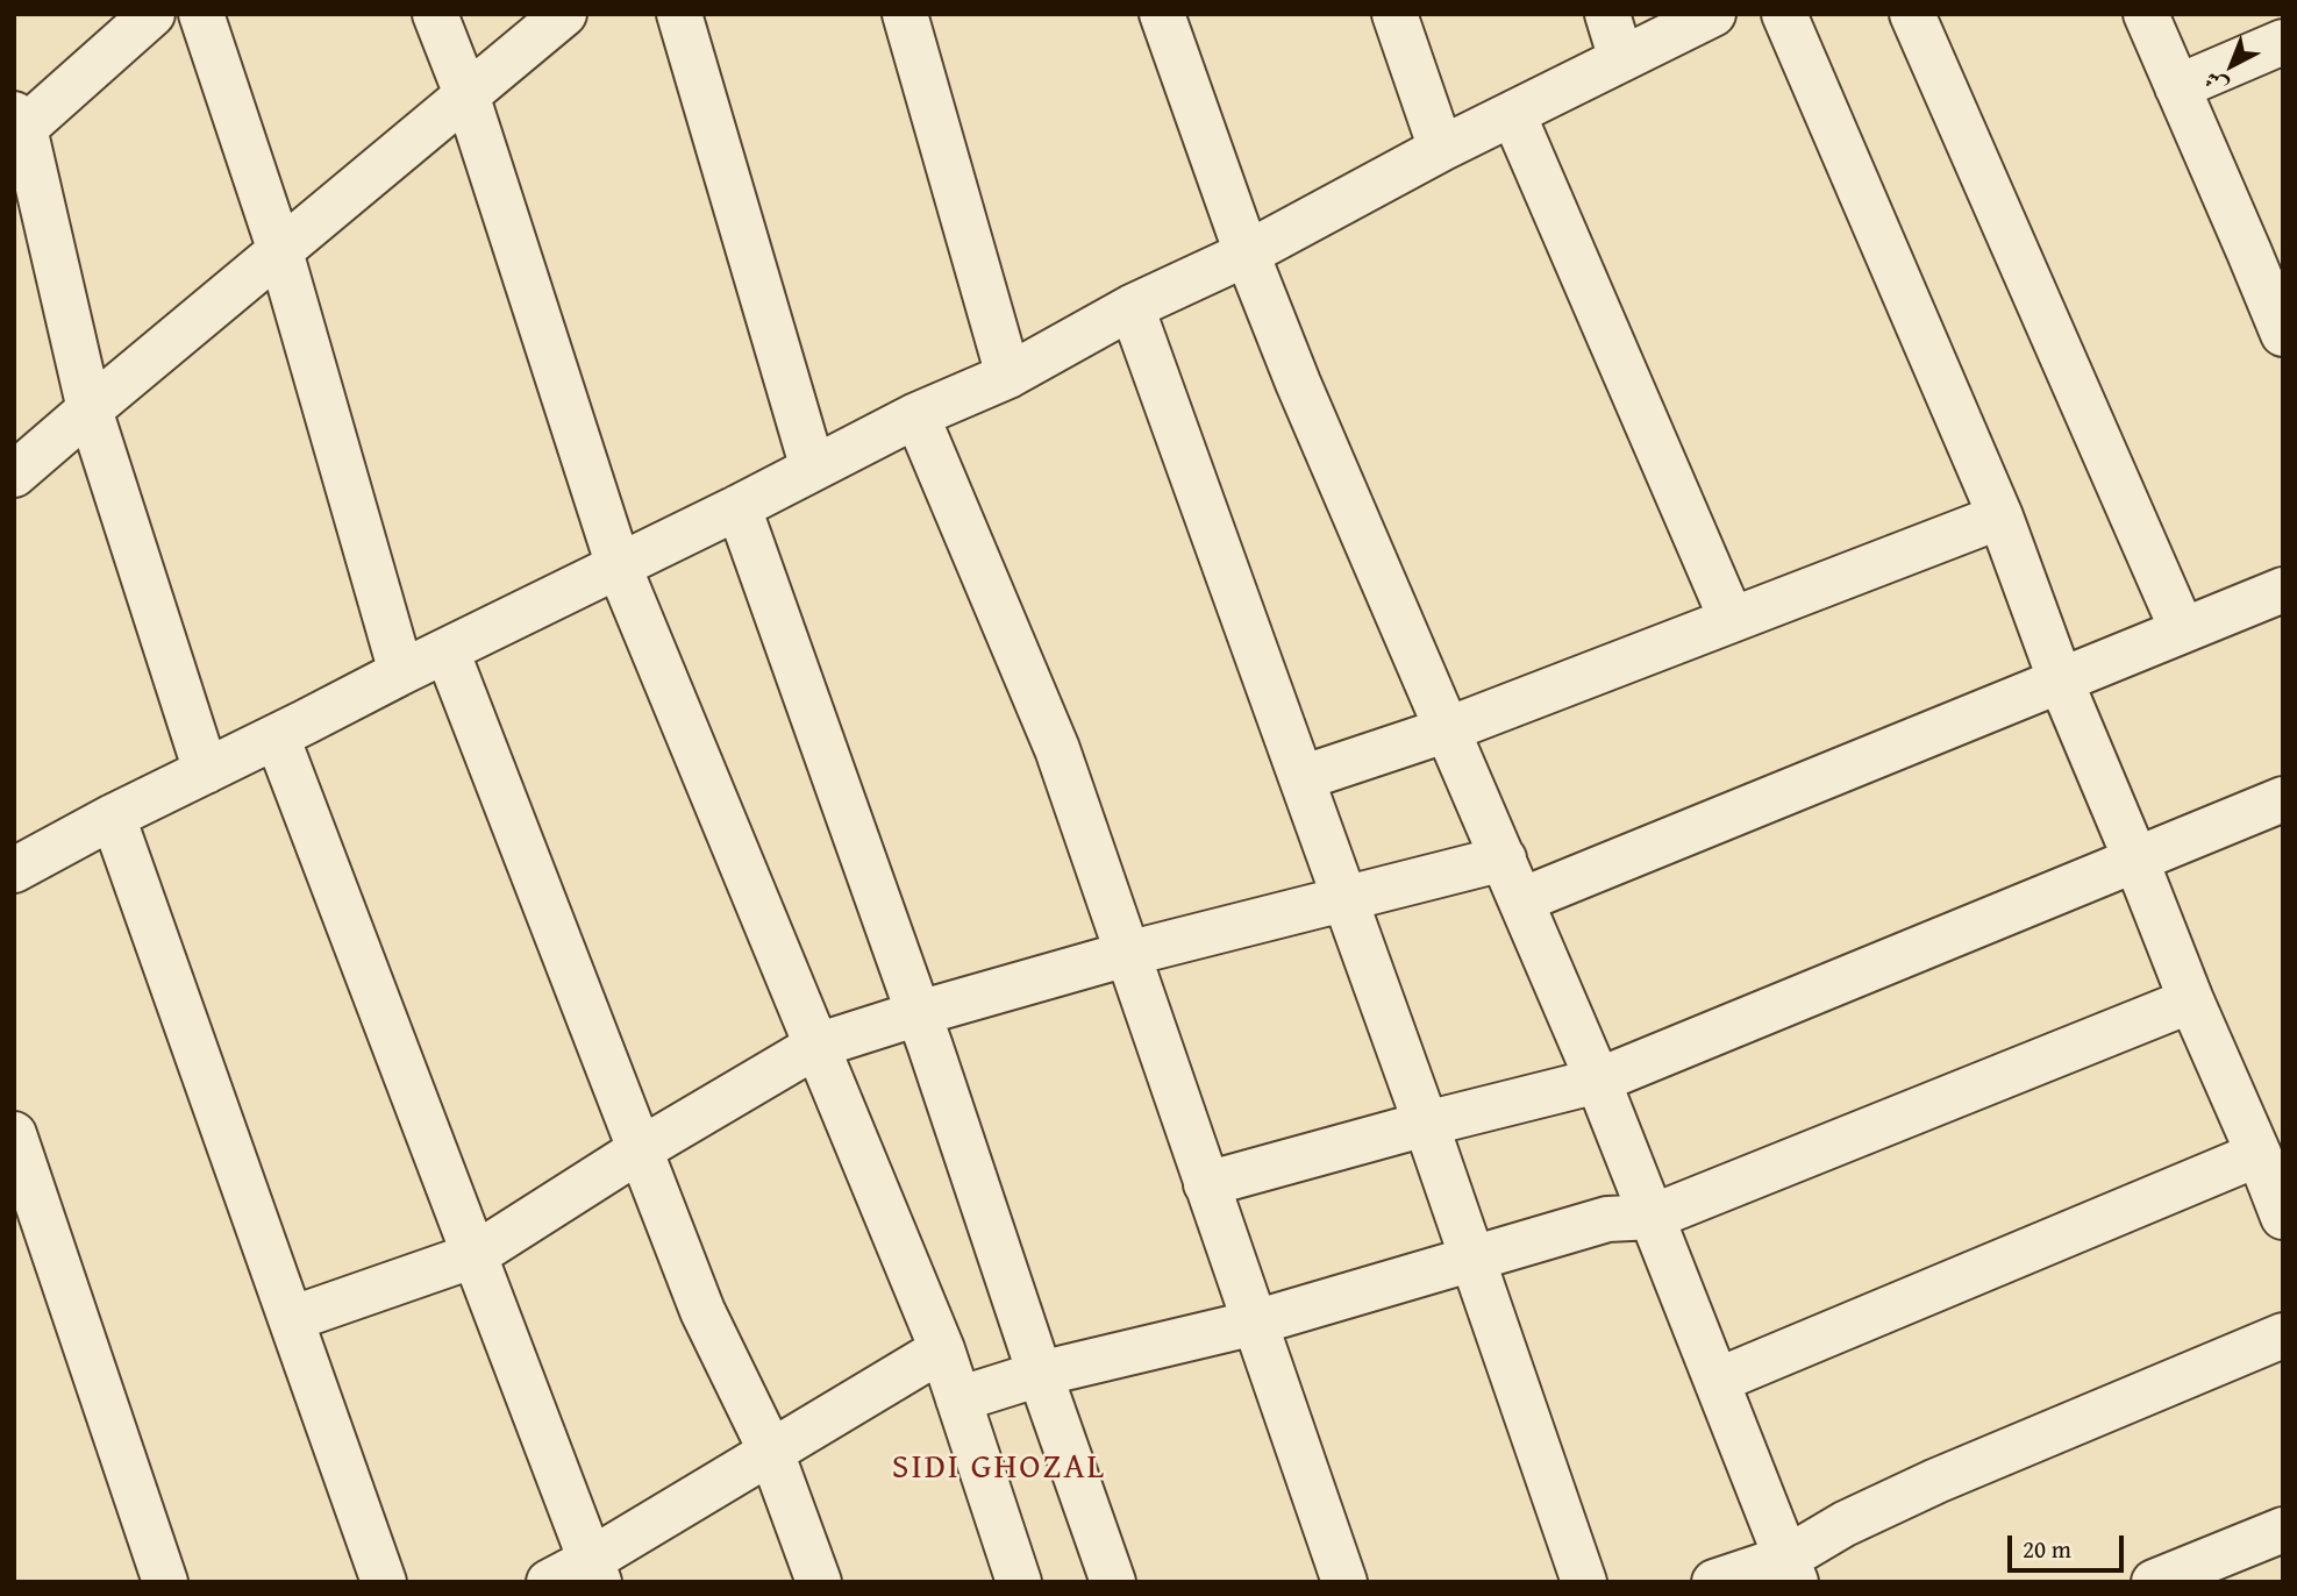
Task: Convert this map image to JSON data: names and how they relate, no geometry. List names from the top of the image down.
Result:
{
  "districts": ["SIDI GHOZAL"],
  "scale_bar": "20 m",
  "north": "bottom left"
}
